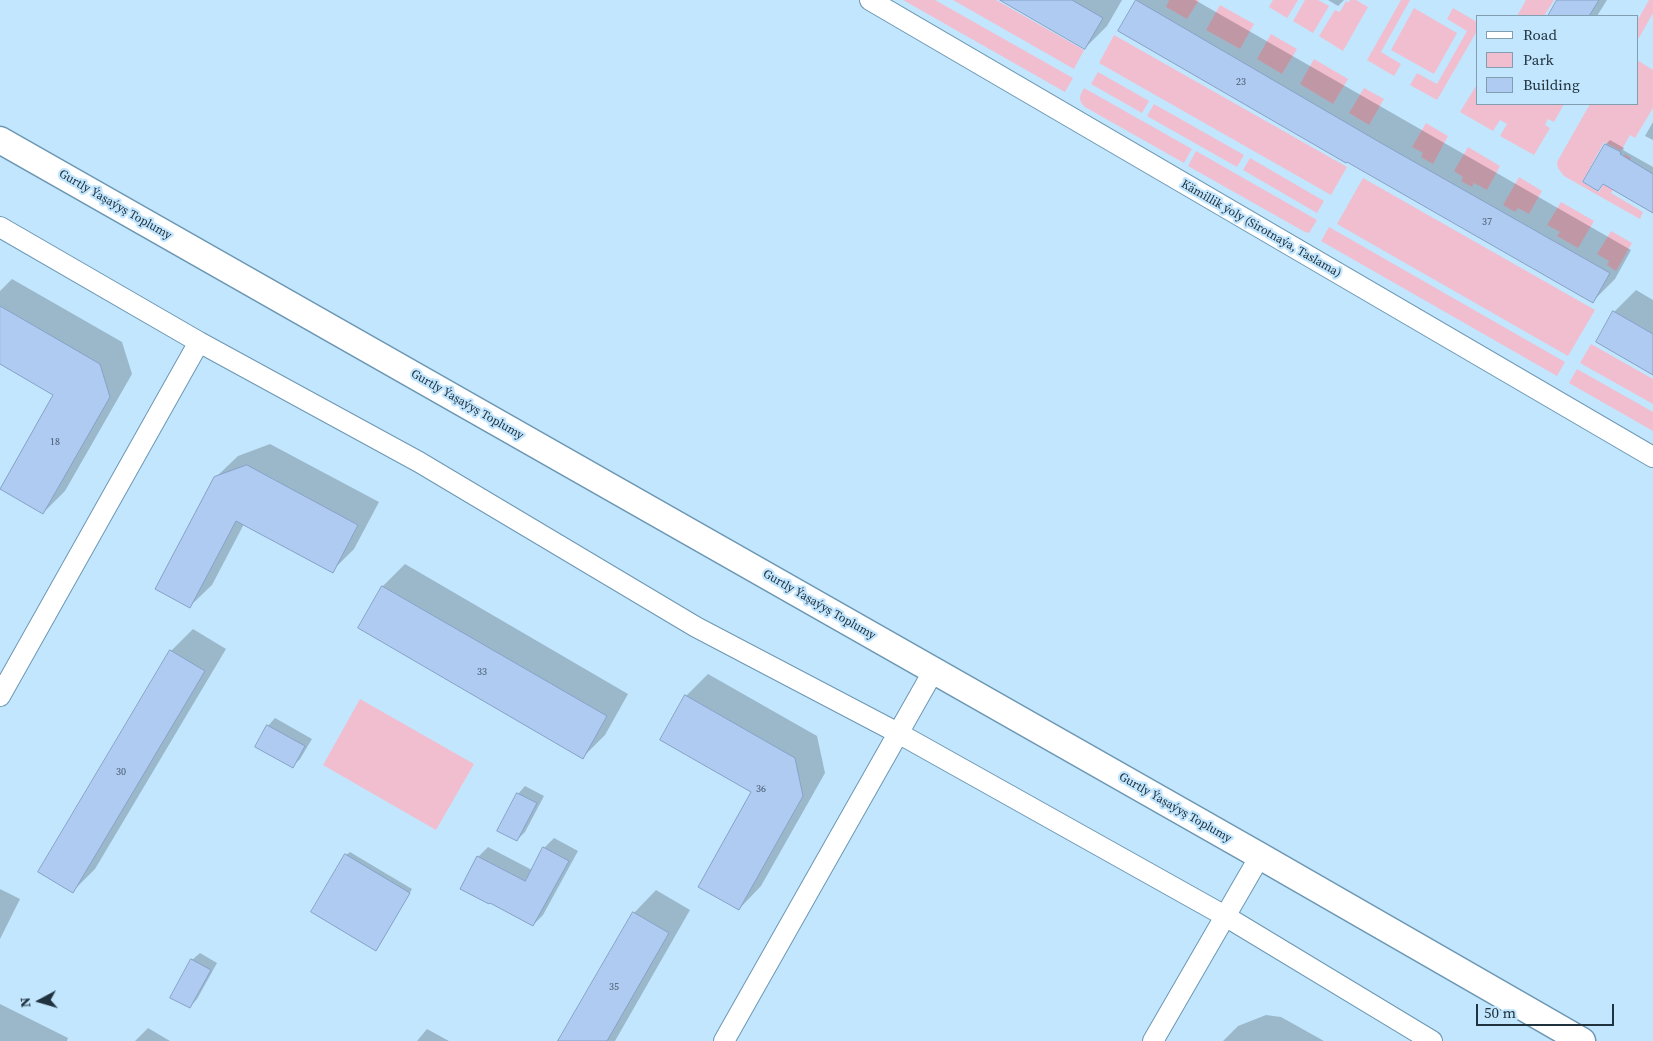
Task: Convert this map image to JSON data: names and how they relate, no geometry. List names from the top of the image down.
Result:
{
  "streets": {
    "street": ["Gurtly Ýaşaýyş Toplumy", "Kämillik ýoly (Sirotnaýa, Taslama)"]
  },
  "house_numbers": [
    "23",
    "37",
    "18",
    "33",
    "30",
    "36",
    "35"
  ],
  "legend": ["Road", "Park", "Building"],
  "scale_bar": "50 m",
  "north": "left"
}
